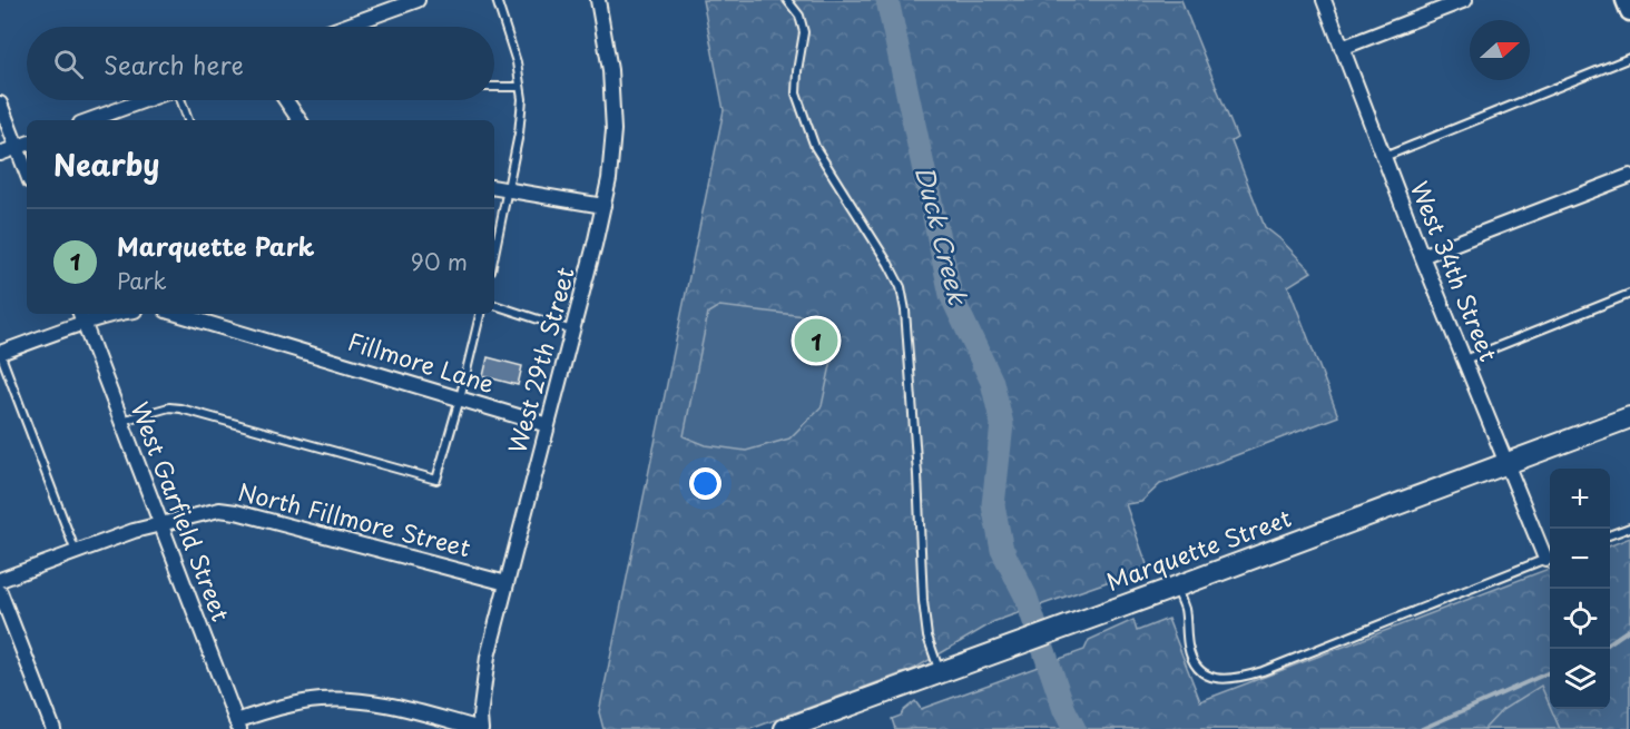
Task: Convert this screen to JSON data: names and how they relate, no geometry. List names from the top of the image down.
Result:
{
  "streets": {
    "main road": ["Marquette Street"],
    "street": [
      "West 34th Street",
      "West 29th Street",
      "Fillmore Lane",
      "West Garfield Street",
      "North Fillmore Street"
    ]
  },
  "crossings": [
    ["West 34th Street", "Marquette Street"],
    ["West 29th Street", "Fillmore Lane"],
    ["West 29th Street", "North Fillmore Street"],
    ["West Garfield Street", "North Fillmore Street"]
  ],
  "water": ["Duck Creek"],
  "north": "right",
  "page": {
    "search": "Search here",
    "heading": "Nearby",
    "list": [
      {
        "mark": "1",
        "name": "Marquette Park",
        "note": "Park",
        "value": "90 m"
      }
    ],
    "pins": "1",
    "map_buttons": ["+", "−"]
  }
}
